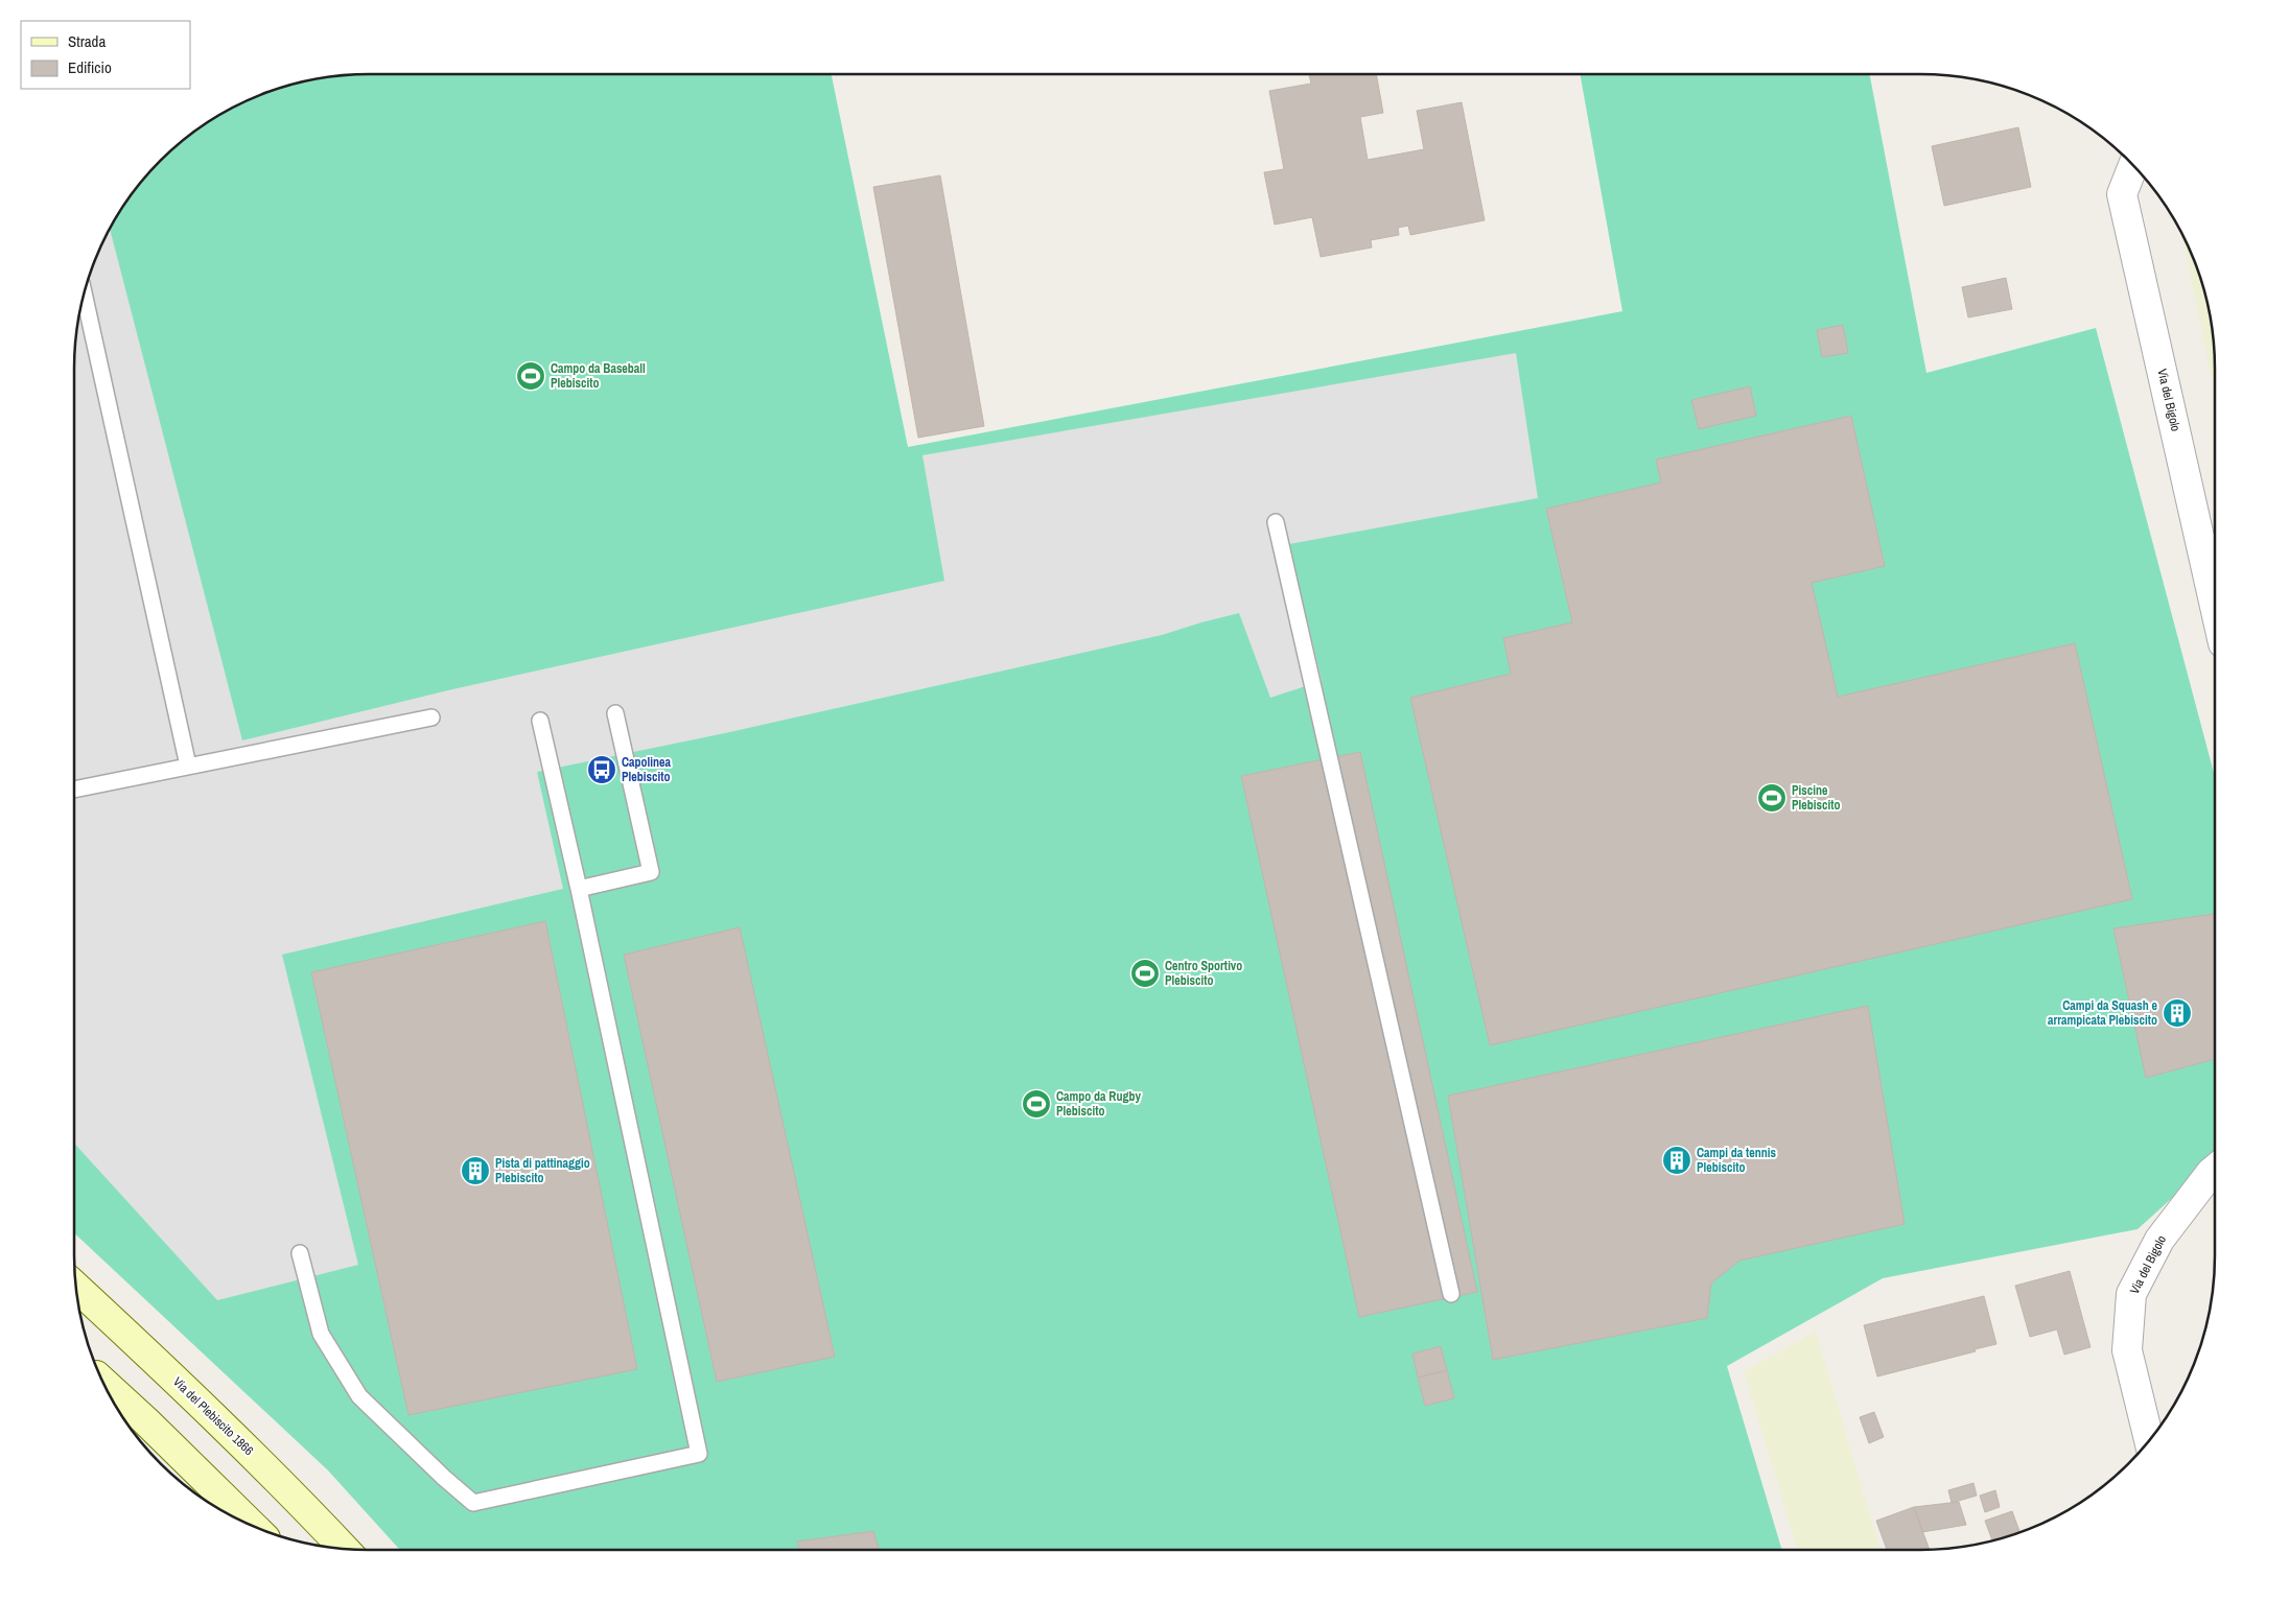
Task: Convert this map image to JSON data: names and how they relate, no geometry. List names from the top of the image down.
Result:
{
  "streets": {
    "main road": ["Via del Plebiscito 1866"],
    "street": ["Via del Bigolo"]
  },
  "places": {
    "sports": [
      "Campo da Baseball Plebiscito",
      "Piscine Plebiscito",
      "Centro Sportivo Plebiscito",
      "Campo da Rugby Plebiscito"
    ],
    "bus stop": ["Capolinea Plebiscito"],
    "building": ["Campi da Squash e arrampicata Plebiscito", "Campi da tennis Plebiscito", "Pista di pattinaggio Plebiscito"]
  },
  "legend": ["Strada", "Edificio"]
}
